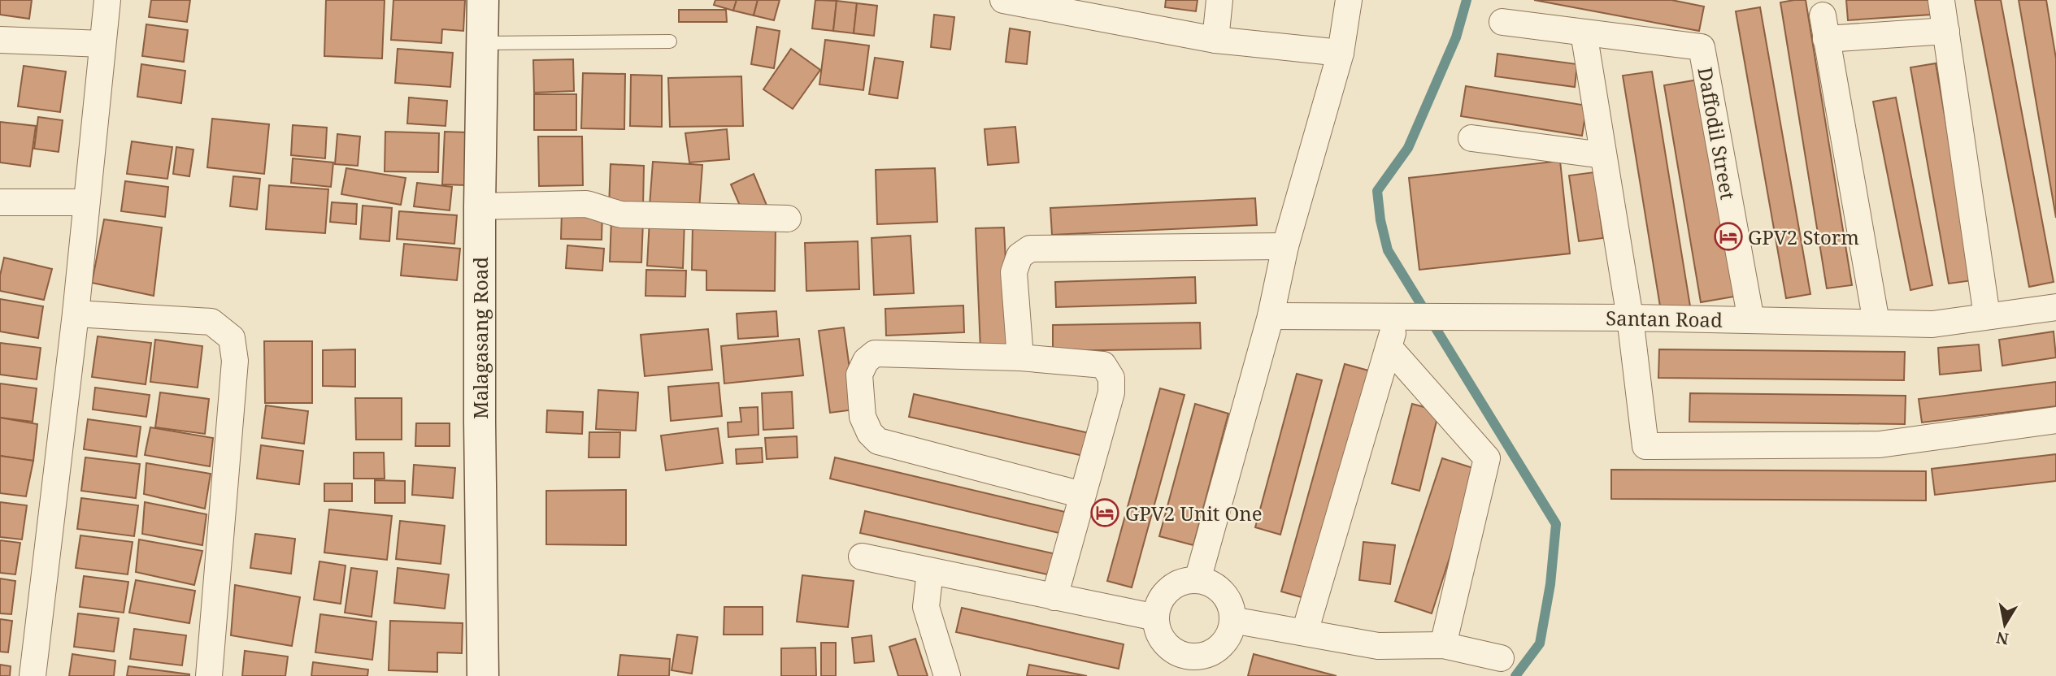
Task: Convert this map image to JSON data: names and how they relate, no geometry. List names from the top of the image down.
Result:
{
  "streets": {
    "main road": ["Malagasang Road"],
    "street": ["Daffodil Street", "Santan Road"]
  },
  "crossings": [
    ["Daffodil Street", "Santan Road"]
  ],
  "places": {
    "hotel": ["GPV2 Storm", "GPV2 Unit One"]
  },
  "north": "bottom"
}
